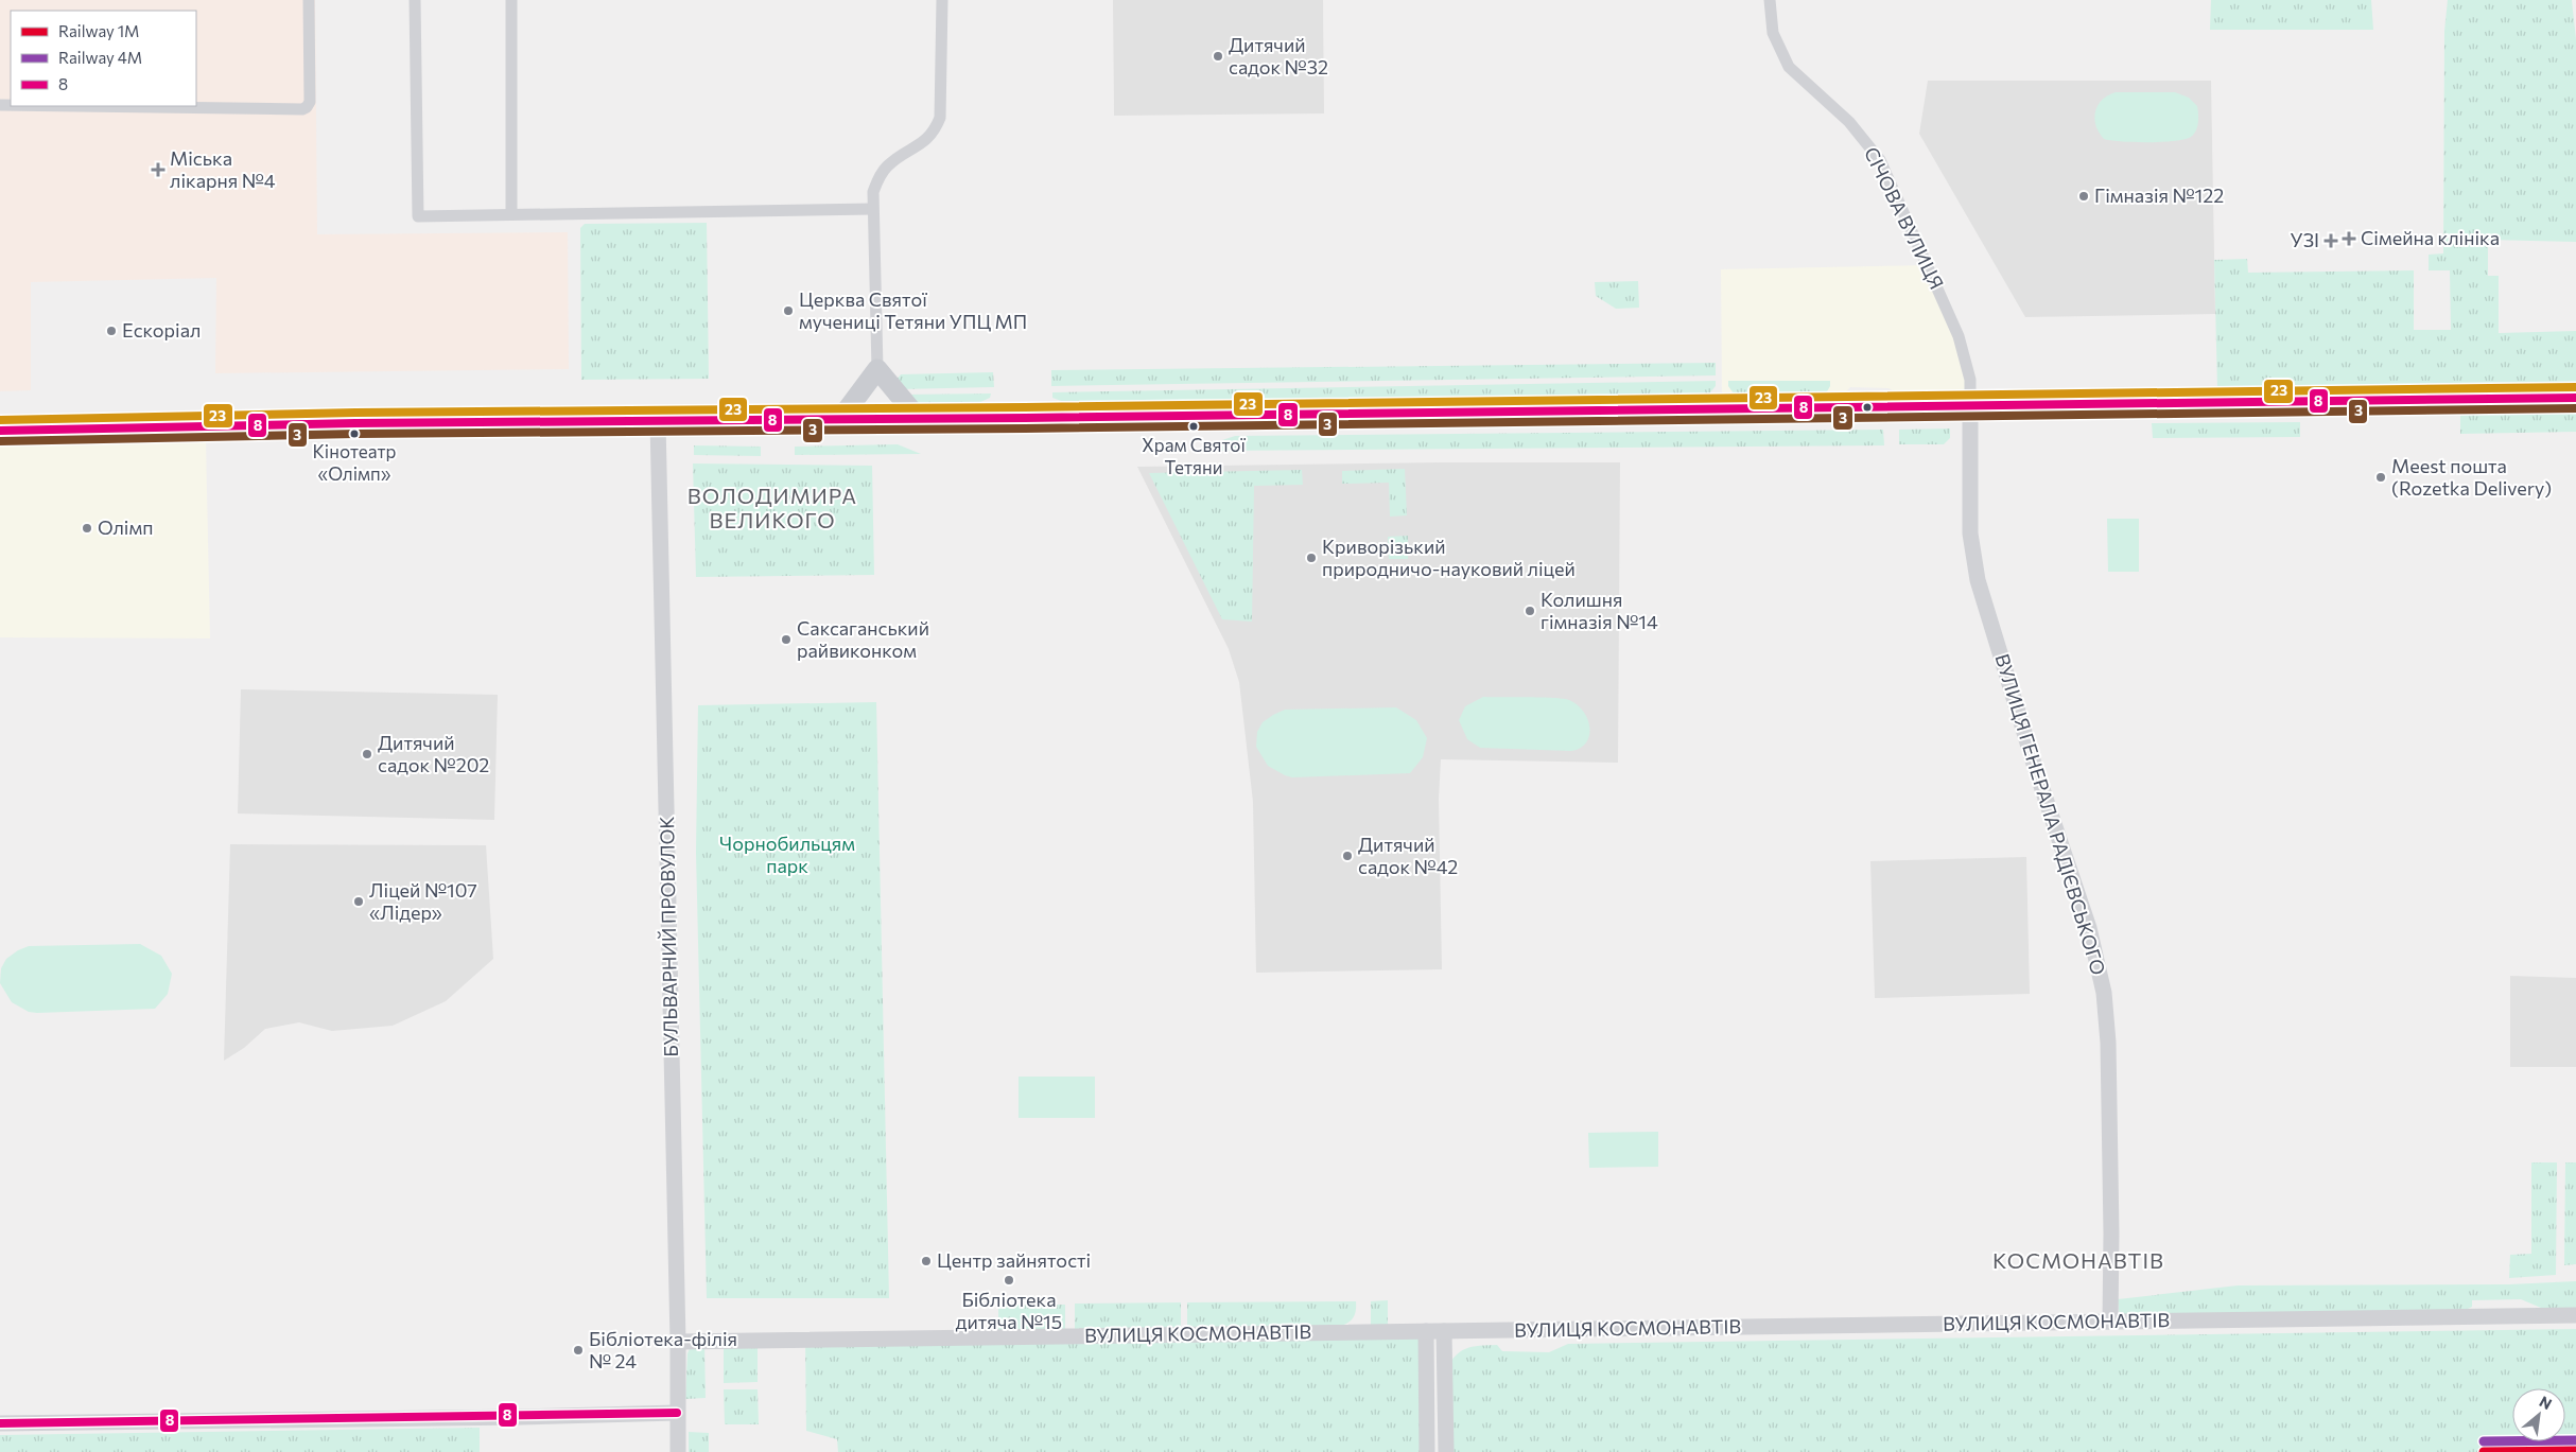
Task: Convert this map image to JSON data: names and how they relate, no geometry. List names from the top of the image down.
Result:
{
  "streets": {
    "street": [
      "СІЧОВА ВУЛИЦЯ",
      "ВУЛИЦЯ ГЕНЕРАЛА РАДІЄВСЬКОГО",
      "БУЛЬВАРНИЙ ПРОВУЛОК",
      "ВУЛИЦЯ КОСМОНАВТІВ"
    ]
  },
  "crossings": [
    ["СІЧОВА ВУЛИЦЯ", "ВУЛИЦЯ ГЕНЕРАЛА РАДІЄВСЬКОГО"],
    ["ВУЛИЦЯ ГЕНЕРАЛА РАДІЄВСЬКОГО", "ВУЛИЦЯ КОСМОНАВТІВ"],
    ["БУЛЬВАРНИЙ ПРОВУЛОК", "ВУЛИЦЯ КОСМОНАВТІВ"]
  ],
  "districts": ["ВОЛОДИМИРА ВЕЛИКОГО", "КОСМОНАВТІВ"],
  "parks": ["Чорнобильцям парк"],
  "places": {
    "other": [
      "Дитячий садок №32",
      "Гімназія №122",
      "Церква Святої мучениці Тетяни УПЦ МП",
      "Ескоріал",
      "Храм Святої Тетяни",
      "Кінотеатр «Олімп»",
      "Meest пошта (Rozetka Delivery)",
      "Олімп",
      "Криворізький природничо-науковий ліцей",
      "Колишня гімназія №14",
      "Саксаганський райвиконком",
      "Дитячий садок №202",
      "Дитячий садок №42",
      "Ліцей №107 «Лідер»",
      "Центр зайнятості",
      "Бібліотека дитяча №15",
      "Бібліотека-філія № 24"
    ],
    "health": ["Міська лікарня №4", "Сімейна клініка", "УЗІ"]
  },
  "lines": [
    "transit line 23",
    "transit line 8",
    "transit line 3",
    "rail line 4М",
    "rail line 1М"
  ],
  "legend": ["Railway 1М", "Railway 4М", "8"],
  "north": "top right"
}
